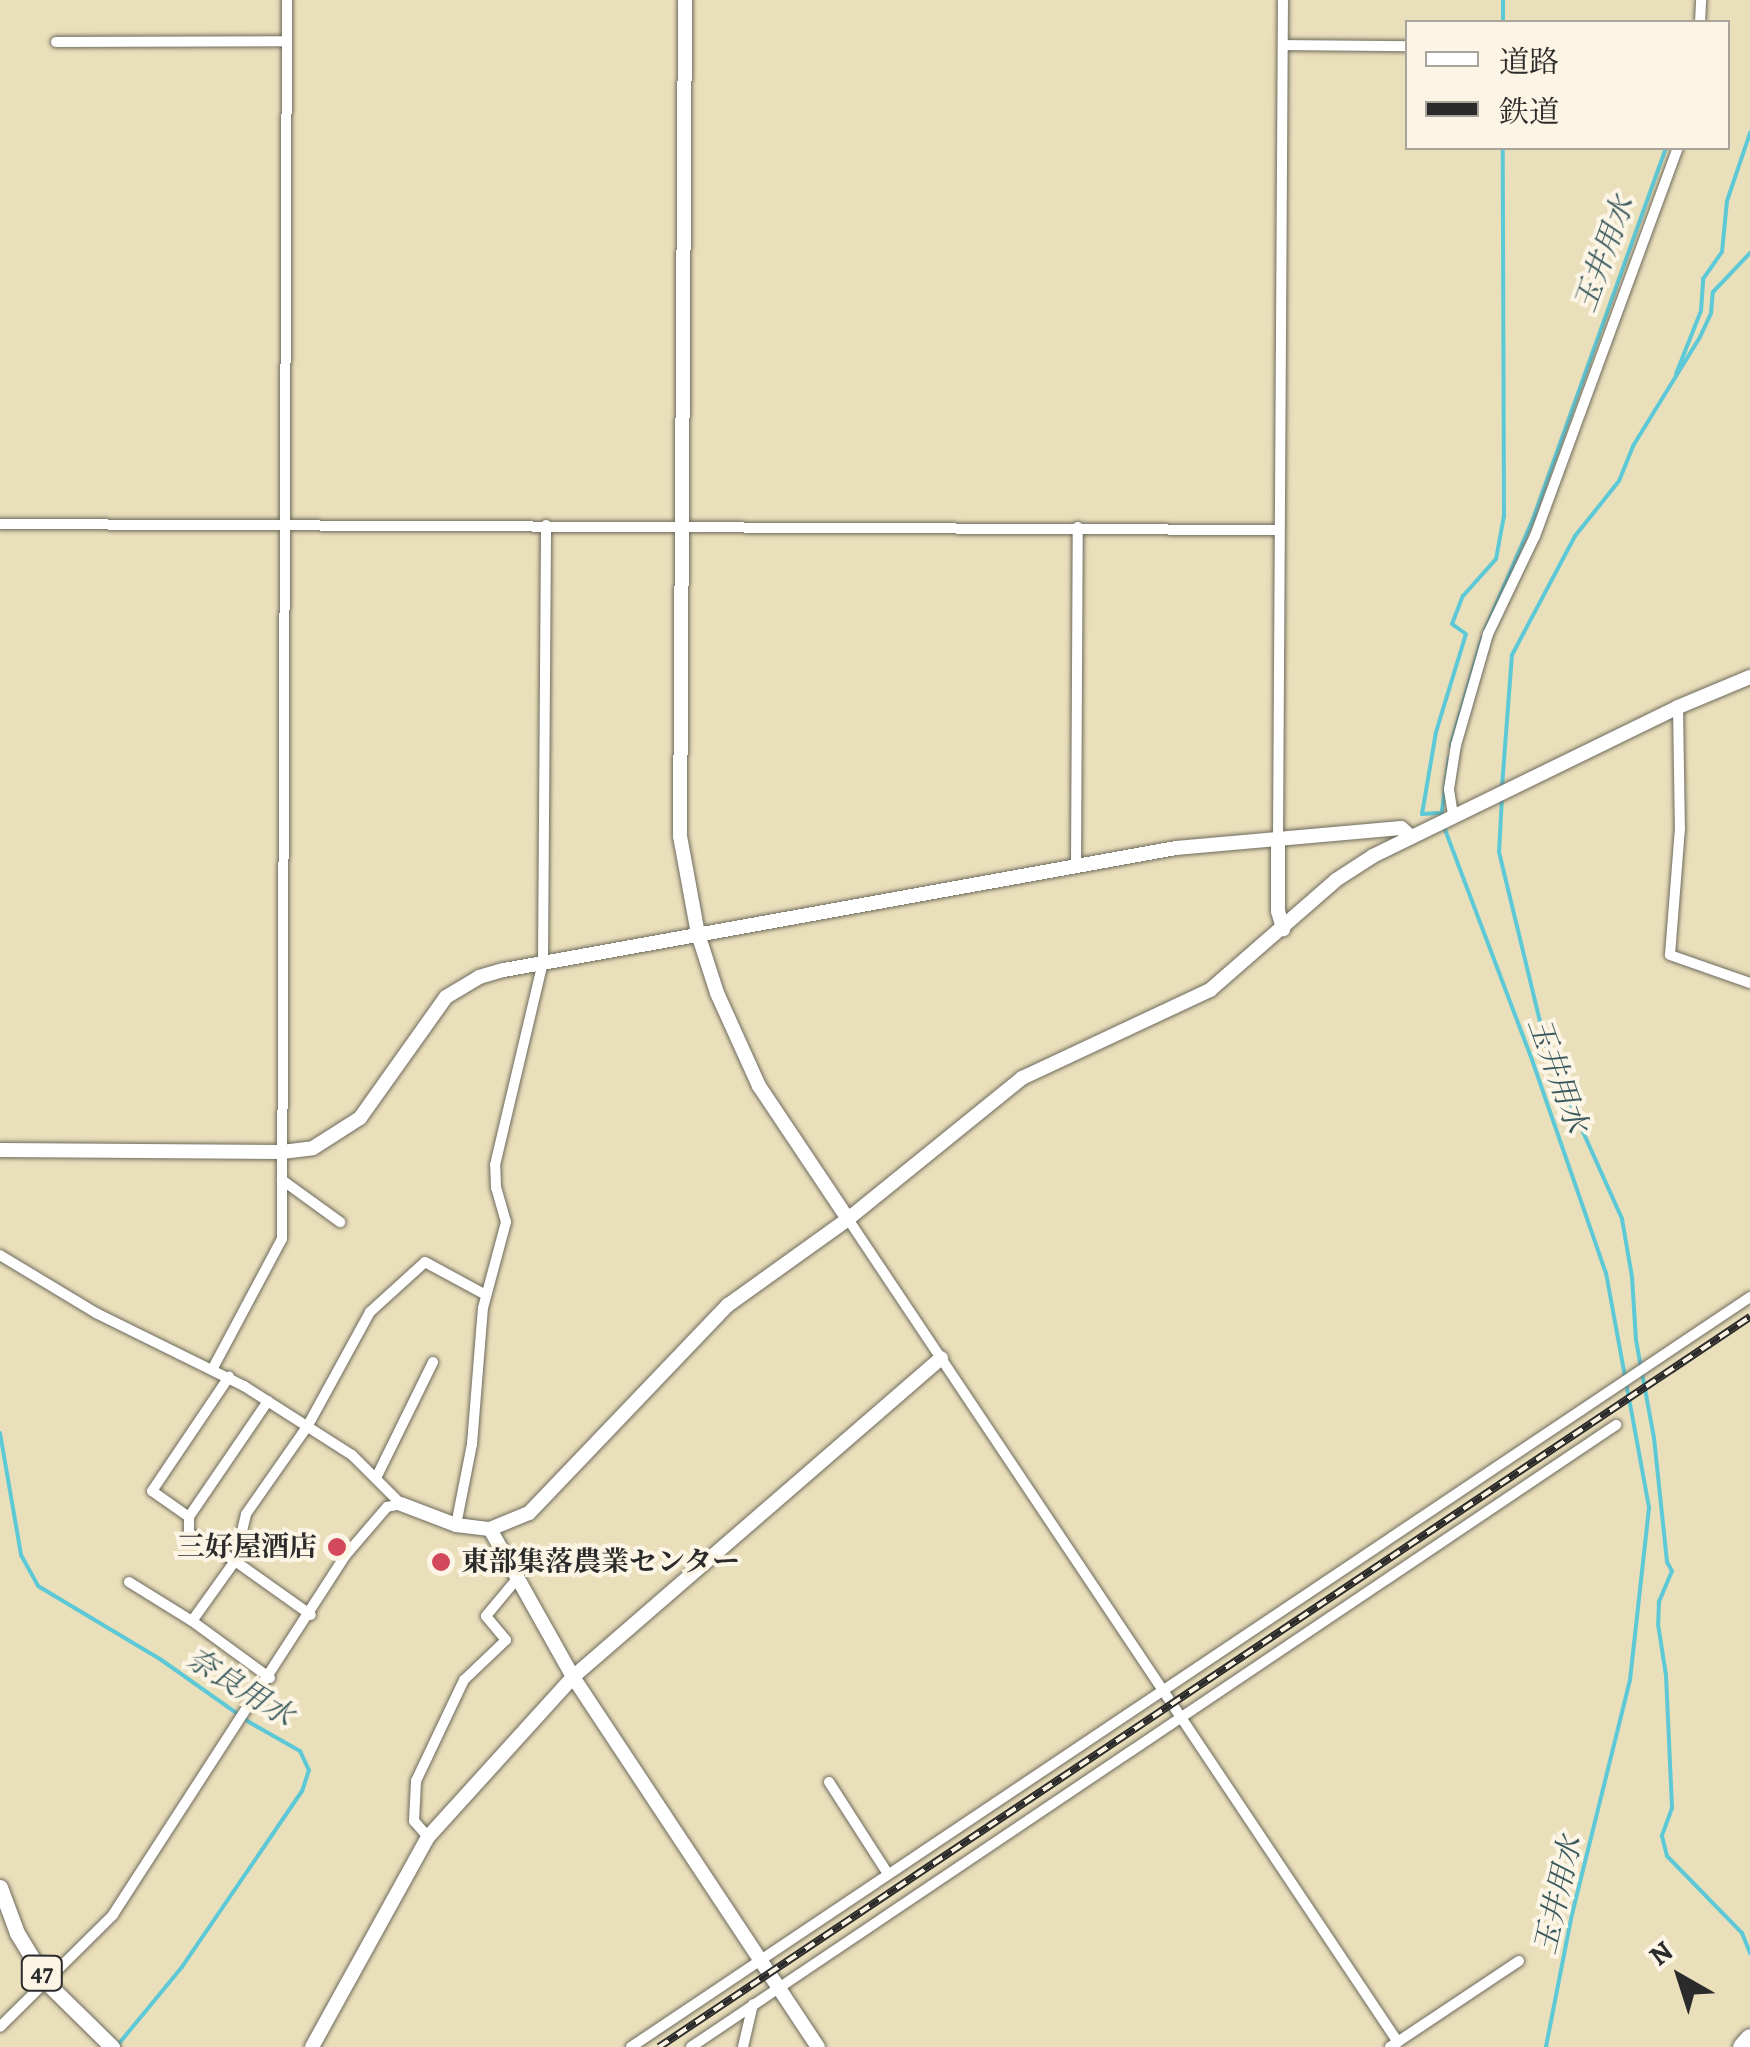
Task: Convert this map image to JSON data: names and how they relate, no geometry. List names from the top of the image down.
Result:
{
  "streets": {
    "main road": ["47"]
  },
  "water": ["玉井用水", "奈良用水"],
  "places": ["三好屋酒店", "東部集落農業センター"],
  "legend": ["道路", "鉄道"],
  "north": "top left"
}
